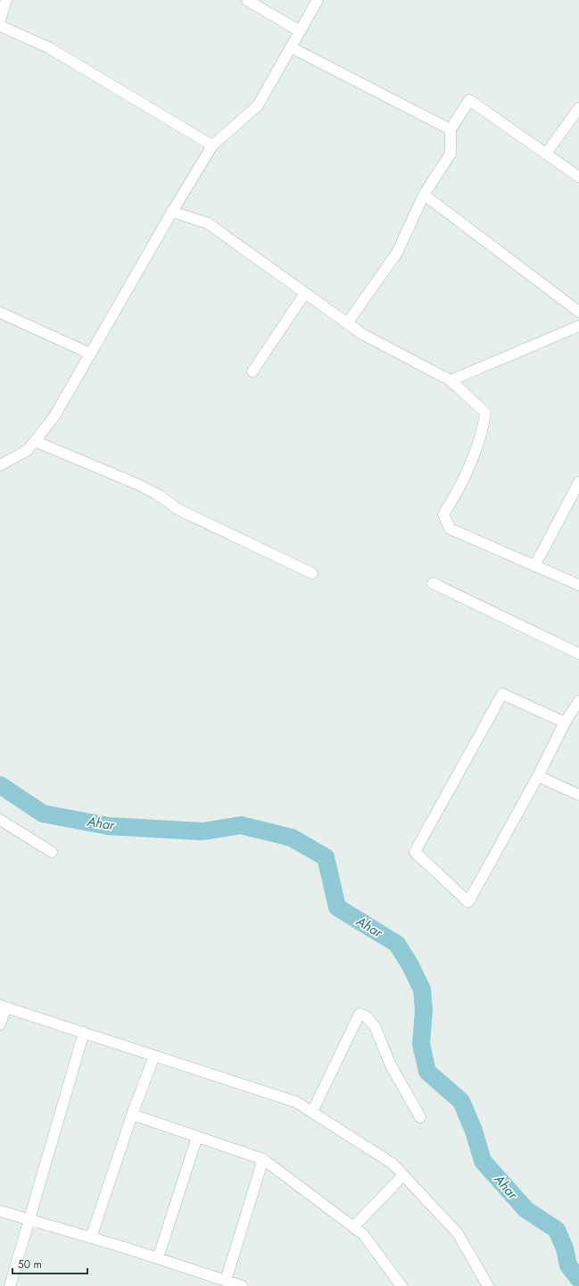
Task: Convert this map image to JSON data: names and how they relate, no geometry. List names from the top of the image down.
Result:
{
  "water": ["Ahar"],
  "scale_bar": "50 m"
}
